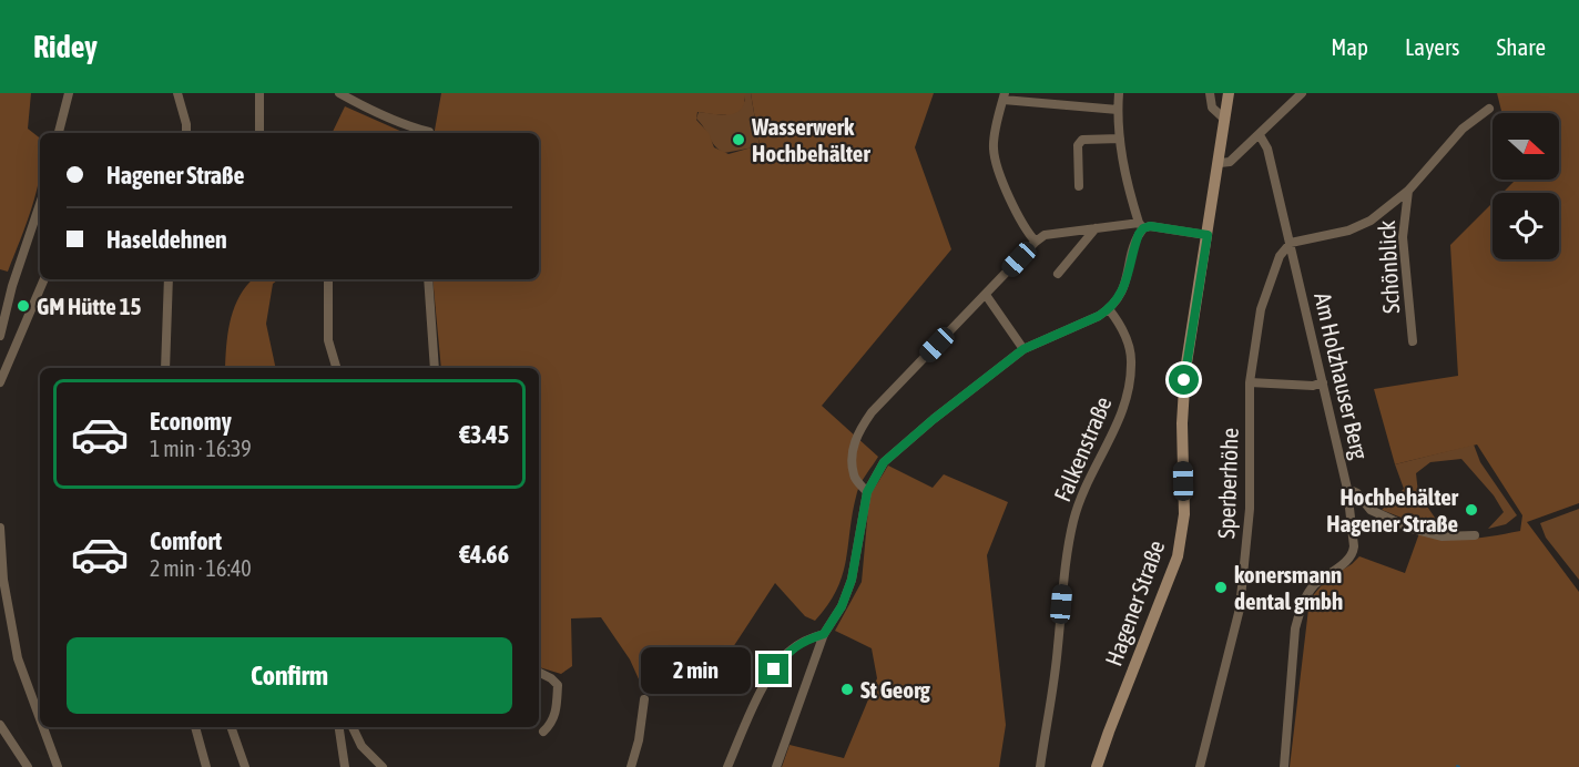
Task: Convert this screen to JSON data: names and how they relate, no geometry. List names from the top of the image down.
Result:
{
  "streets": {
    "main road": ["Hagener Straße"],
    "street": [
      "Schönblick",
      "Am Holzhauser Berg",
      "Falkenstraße",
      "Sperberhöhe"
    ]
  },
  "crossings": [
    ["Schönblick", "Am Holzhauser Berg"],
    ["Schönblick", "Sperberhöhe"],
    ["Am Holzhauser Berg", "Sperberhöhe"]
  ],
  "places": [
    "Wasserwerk Hochbehälter",
    "GM Hütte 15",
    "Hochbehälter Hagener Straße",
    "konersmann dental gmbh",
    "St Georg"
  ],
  "north": "right",
  "page": {
    "header": "Ridey",
    "nav": ["Map", "Layers", "Share"],
    "banner": ["Hagener Straße", "Haseldehnen"],
    "list": [
      {
        "name": "Economy",
        "note": "1 min · 16:39",
        "value": "€3.45"
      },
      {
        "name": "Comfort",
        "note": "2 min · 16:40",
        "value": "€4.66"
      }
    ],
    "buttons": "Confirm",
    "bubble": "2 min"
  }
}
